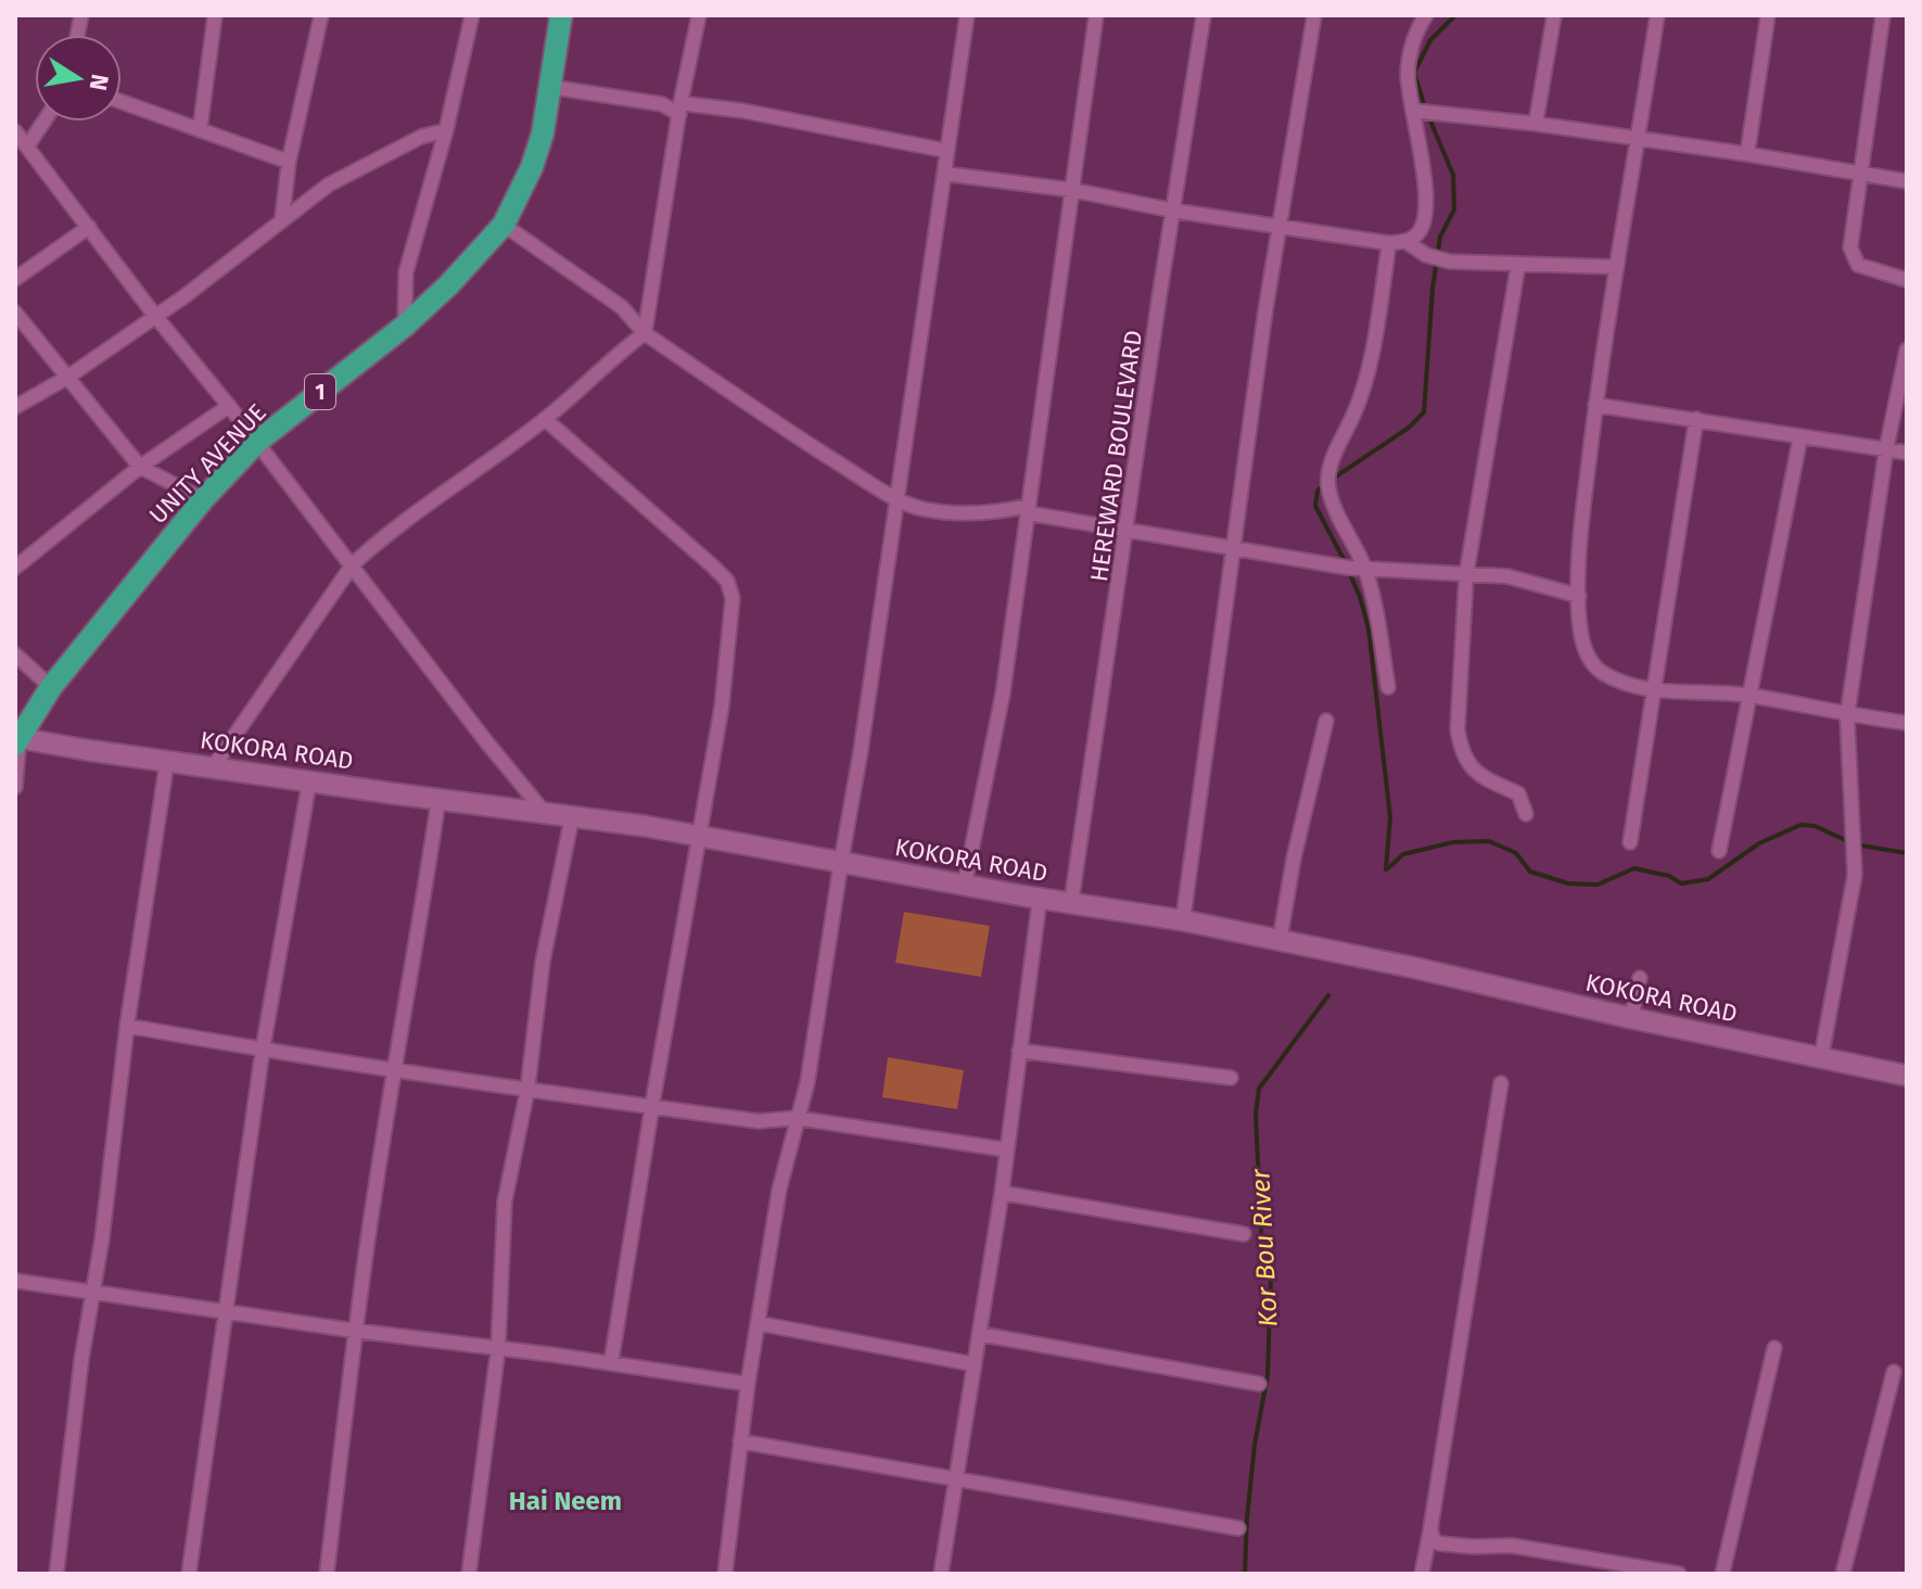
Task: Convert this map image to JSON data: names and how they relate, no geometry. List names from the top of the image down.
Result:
{
  "streets": {
    "main road": ["1", "UNITY AVENUE"],
    "street": ["HEREWARD BOULEVARD", "KOKORA ROAD"]
  },
  "crossings": [
    ["HEREWARD BOULEVARD", "KOKORA ROAD"],
    ["UNITY AVENUE", "KOKORA ROAD"]
  ],
  "districts": ["Hai Neem"],
  "water": ["Kor Bou River"],
  "north": "right"
}
